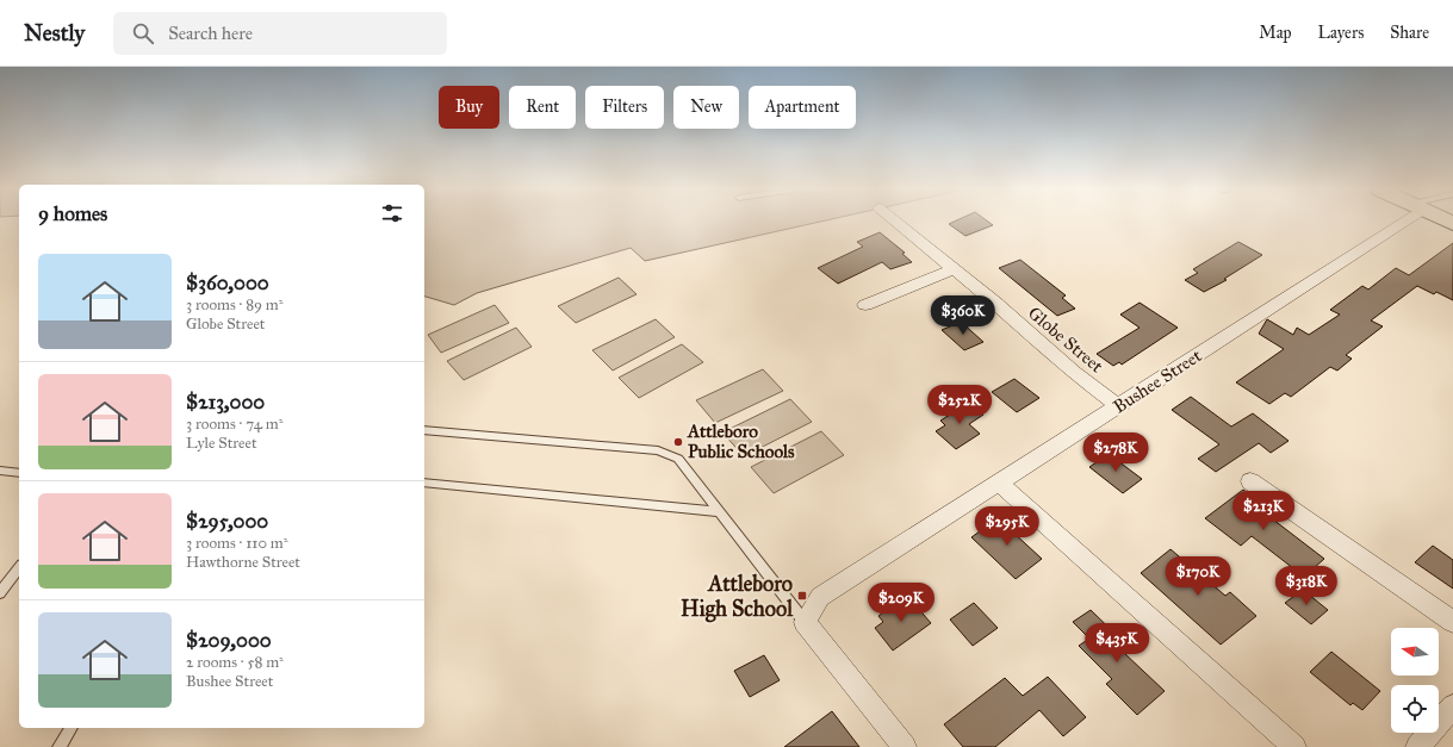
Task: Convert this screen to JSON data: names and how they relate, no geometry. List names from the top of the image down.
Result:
{
  "streets": {
    "street": ["Globe Street", "Bushee Street"]
  },
  "crossings": [
    ["Globe Street", "Bushee Street"]
  ],
  "places": {
    "other": ["Attleboro Public Schools"],
    "transit": ["Attleboro High School"]
  },
  "north": "left",
  "page": {
    "header": "Nestly",
    "search": "Search here",
    "nav": ["Map", "Layers", "Share"],
    "chip": [
      "Buy",
      "Rent",
      "Filters",
      "New",
      "Apartment"
    ],
    "heading": "9 homes",
    "list": [
      {
        "name": "$360,000",
        "note": "3 rooms · 89 m² · Globe Street"
      },
      {
        "name": "$213,000",
        "note": "3 rooms · 74 m² · Lyle Street"
      },
      {
        "name": "$295,000",
        "note": "3 rooms · 110 m² · Hawthorne Street"
      },
      {
        "name": "$209,000",
        "note": "2 rooms · 58 m² · Bushee Street"
      }
    ],
    "price": [
      "$360K",
      "$252K",
      "$278K",
      "$213K",
      "$295K",
      "$170K",
      "$318K",
      "$209K",
      "$435K"
    ]
  }
}
